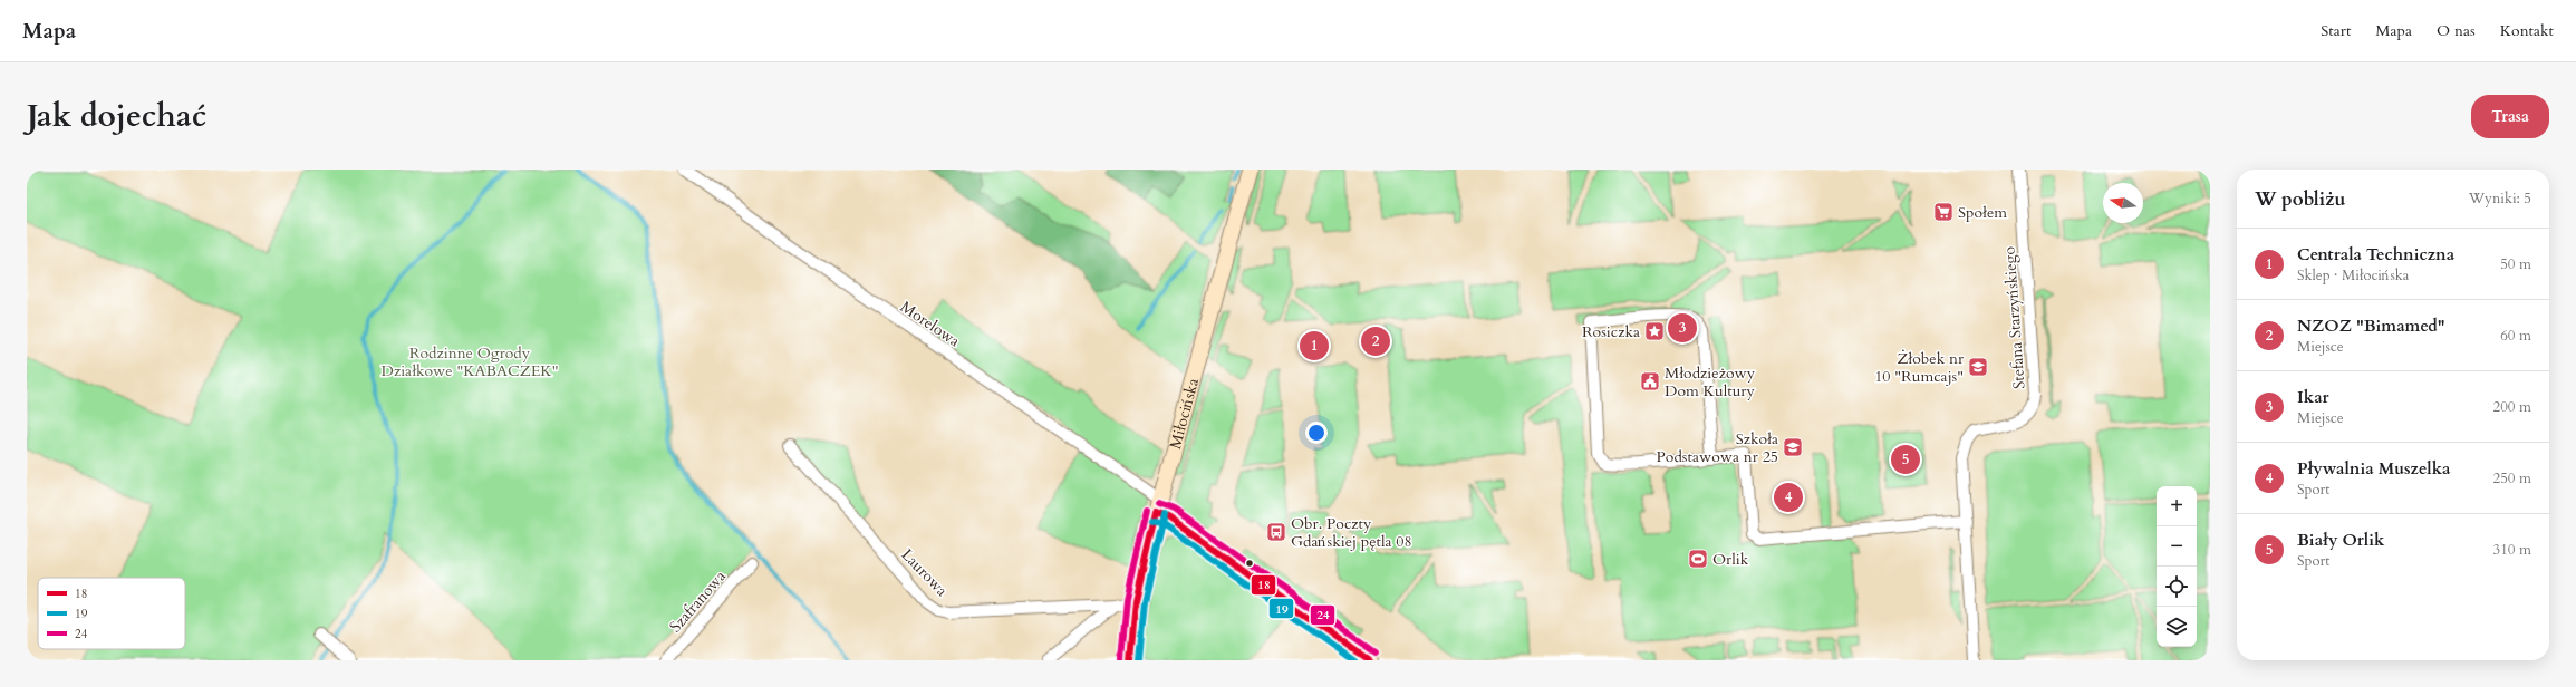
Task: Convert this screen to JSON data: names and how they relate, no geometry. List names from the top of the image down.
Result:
{
  "streets": {
    "street": [
      "Stefana Starzyńskiego",
      "Morelowa",
      "Miłocińska",
      "Laurowa",
      "Szafranowa"
    ]
  },
  "crossings": [
    ["Morelowa", "Miłocińska"],
    ["Miłocińska", "Laurowa"]
  ],
  "parks": ["Rodzinne Ogrody Działkowe \"KABACZEK\""],
  "places": {
    "supermarket": ["Społem"],
    "place": ["Rosiczka"],
    "school or university": ["Żłobek nr 10 \"Rumcajs\"", "Szkoła Podstawowa nr 25"],
    "public building": ["Młodzieżowy Dom Kultury"],
    "bus stop": ["Obr. Poczty Gdańskiej pętla 08"],
    "sports": ["Orlik"]
  },
  "lines": ["transit line 24", "transit line 18", "transit line 19"],
  "legend": ["18", "19", "24"],
  "north": "left",
  "page": {
    "header": "Mapa",
    "nav": [
      "Start",
      "Mapa",
      "O nas",
      "Kontakt"
    ],
    "title": "Jak dojechać",
    "buttons": "Trasa",
    "heading": ["W pobliżu", "Wyniki: 5"],
    "list": [
      {
        "mark": "1",
        "name": "Centrala Techniczna",
        "note": "Sklep · Miłocińska",
        "value": "50 m"
      },
      {
        "mark": "2",
        "name": "NZOZ \"Bimamed\"",
        "note": "Miejsce",
        "value": "60 m"
      },
      {
        "mark": "3",
        "name": "Ikar",
        "note": "Miejsce",
        "value": "200 m"
      },
      {
        "mark": "4",
        "name": "Pływalnia Muszelka",
        "note": "Sport",
        "value": "250 m"
      },
      {
        "mark": "5",
        "name": "Biały Orlik",
        "note": "Sport",
        "value": "310 m"
      }
    ],
    "pins": [
      "3",
      "2",
      "1",
      "5",
      "4"
    ],
    "map_buttons": ["+", "−"]
  }
}
